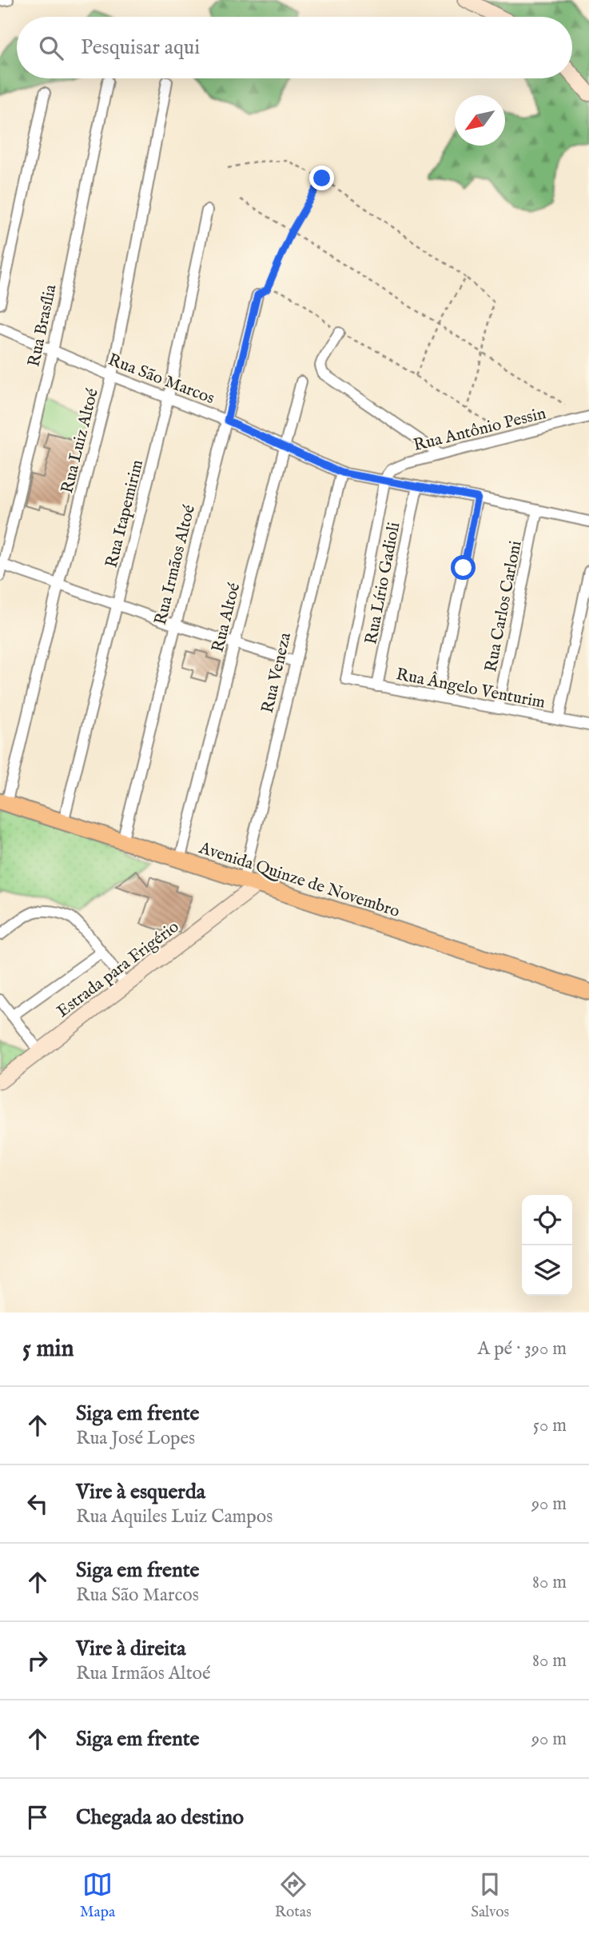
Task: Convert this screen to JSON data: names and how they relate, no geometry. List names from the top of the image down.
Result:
{
  "streets": {
    "main road": ["Avenida Quinze de Novembro"],
    "street": [
      "Rua Brasília",
      "Rua São Marcos",
      "Rua Antônio Pessin",
      "Rua Luiz Altoé",
      "Rua Itapemirim",
      "Rua Irmãos Altoé",
      "Rua Lírio Gadioli",
      "Rua Carlos Carloni",
      "Rua Altoé",
      "Rua Veneza",
      "Rua Ângelo Venturim",
      "Estrada para Frigério"
    ]
  },
  "crossings": [
    ["Rua Brasília", "Rua São Marcos"],
    ["Rua São Marcos", "Rua Antônio Pessin"],
    ["Rua São Marcos", "Rua Luiz Altoé"],
    ["Rua São Marcos", "Rua Itapemirim"],
    ["Rua São Marcos", "Rua Irmãos Altoé"],
    ["Rua São Marcos", "Rua Lírio Gadioli"],
    ["Rua São Marcos", "Rua Carlos Carloni"],
    ["Rua São Marcos", "Rua Altoé"],
    ["Rua São Marcos", "Rua Veneza"],
    ["Rua São Marcos", "Rua Ângelo Venturim"],
    ["Rua Antônio Pessin", "Rua Ângelo Venturim"],
    ["Rua Luiz Altoé", "Avenida Quinze de Novembro"],
    ["Rua Itapemirim", "Avenida Quinze de Novembro"],
    ["Rua Irmãos Altoé", "Avenida Quinze de Novembro"],
    ["Rua Lírio Gadioli", "Rua Ângelo Venturim"],
    ["Rua Carlos Carloni", "Rua Ângelo Venturim"],
    ["Rua Altoé", "Avenida Quinze de Novembro"],
    ["Rua Veneza", "Avenida Quinze de Novembro"],
    ["Rua Veneza", "Estrada para Frigério"],
    ["Avenida Quinze de Novembro", "Estrada para Frigério"]
  ],
  "north": "bottom left",
  "page": {
    "search": "Pesquisar aqui",
    "heading": ["5 min", "A pé · 390 m"],
    "list": [
      ["Siga em frente", "Rua José Lopes", "50 m"],
      ["Vire à esquerda", "Rua Aquiles Luiz Campos", "90 m"],
      ["Siga em frente", "Rua São Marcos", "80 m"],
      ["Vire à direita", "Rua Irmãos Altoé", "80 m"],
      ["Siga em frente", "90 m"],
      "Chegada ao destino"
    ],
    "nav": ["Mapa", "Rotas", "Salvos"]
  }
}
